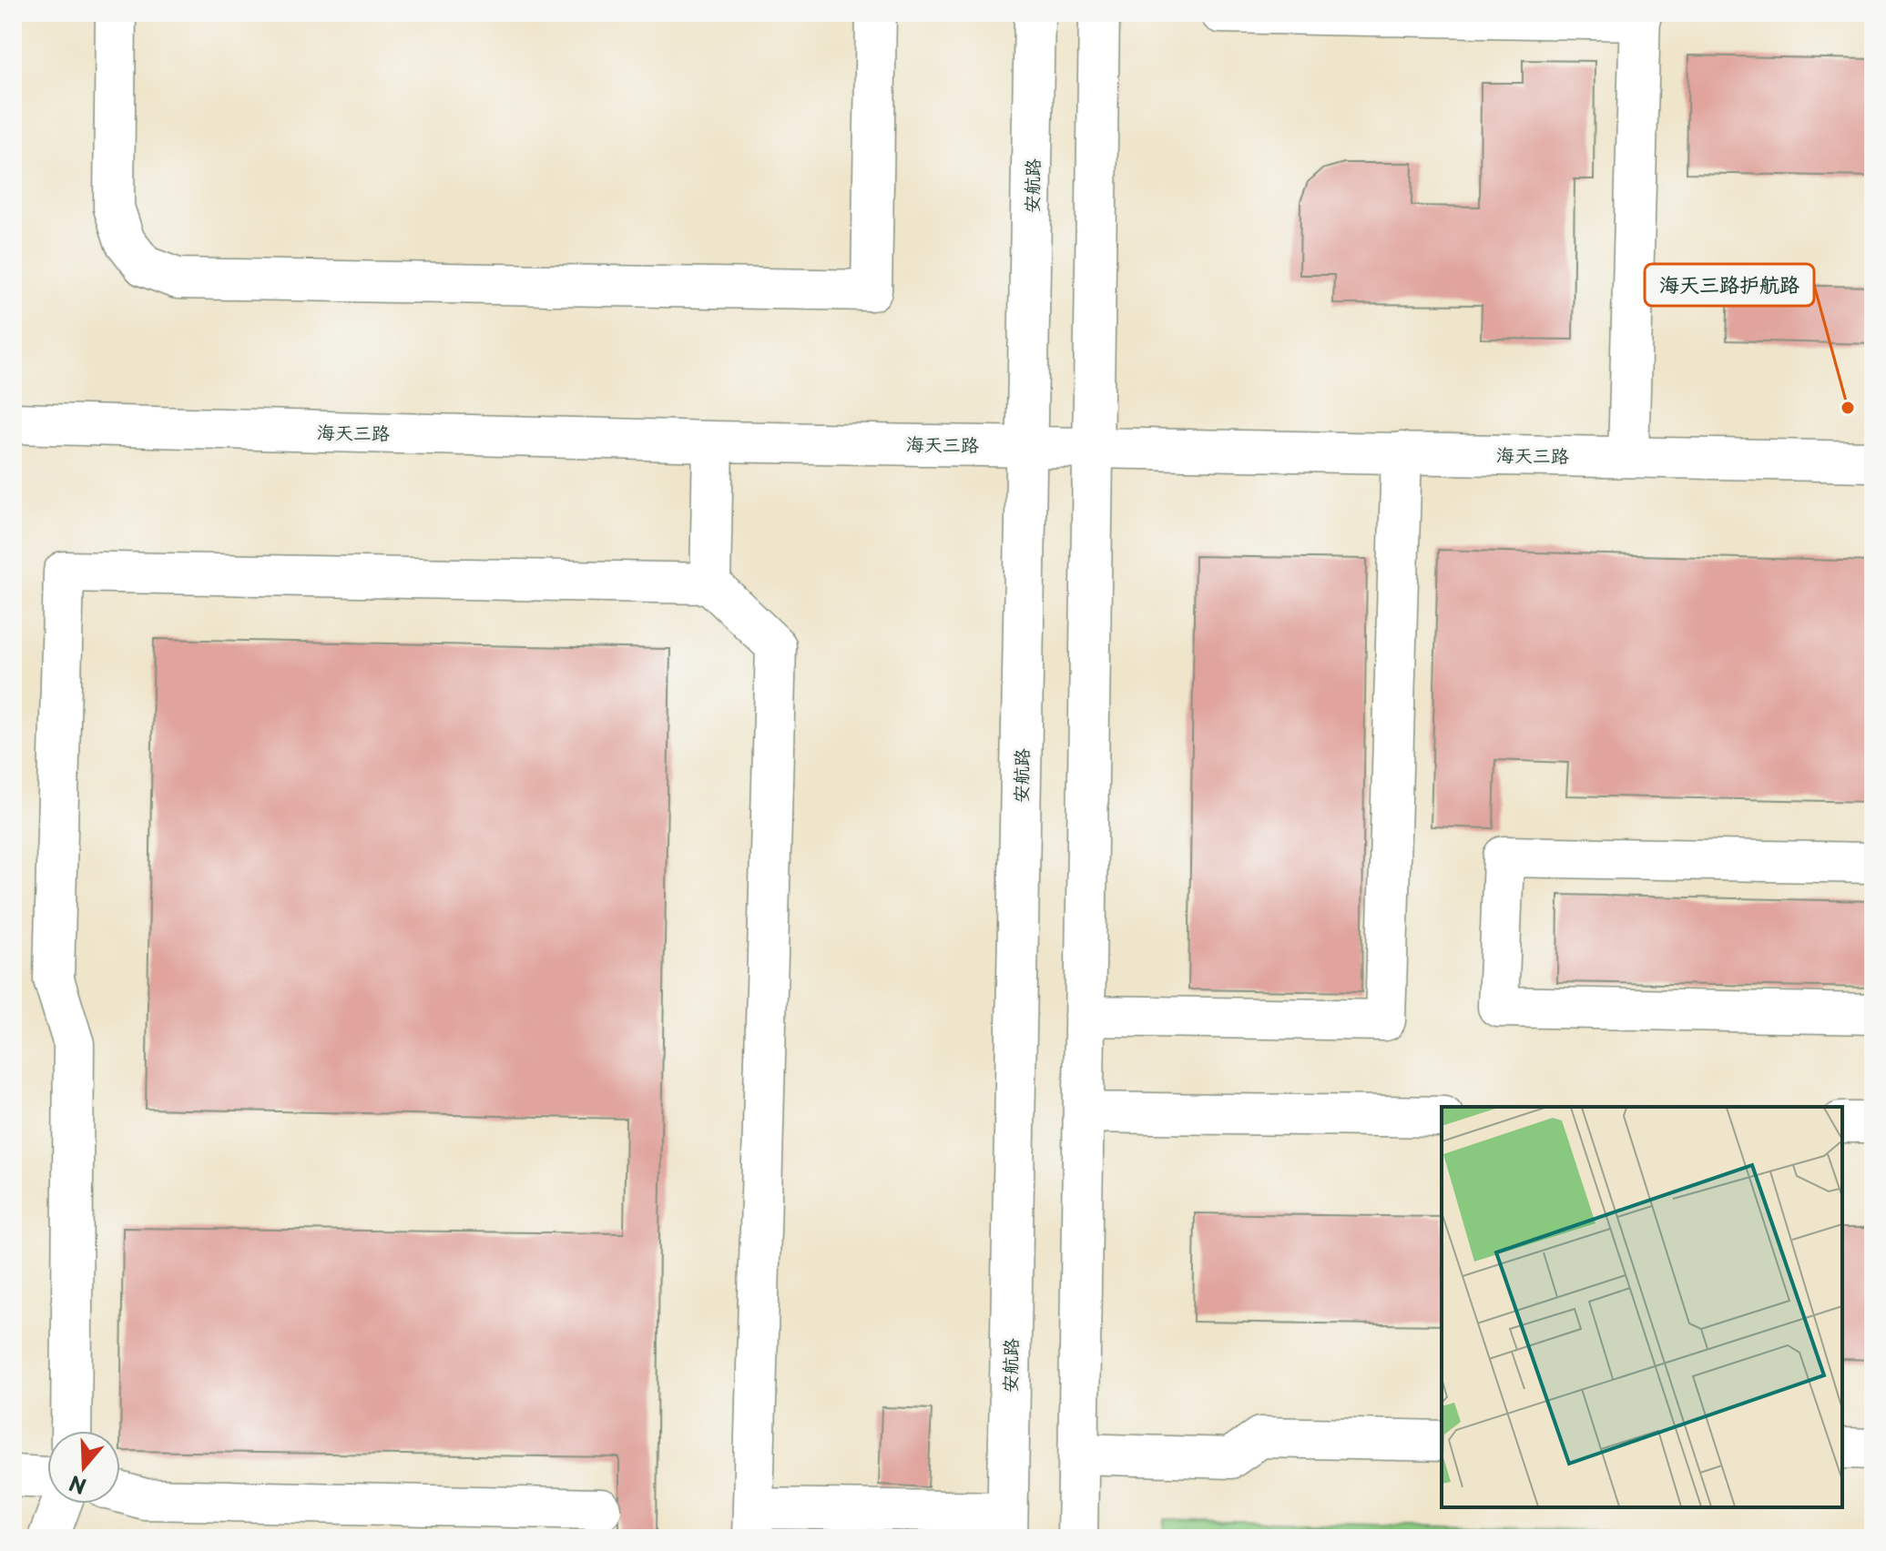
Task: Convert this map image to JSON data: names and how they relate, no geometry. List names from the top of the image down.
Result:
{
  "streets": {
    "street": ["安航路", "海天三路"]
  },
  "crossings": [
    ["安航路", "海天三路"]
  ],
  "places": ["海天三路护航路"],
  "north": "bottom"
}
